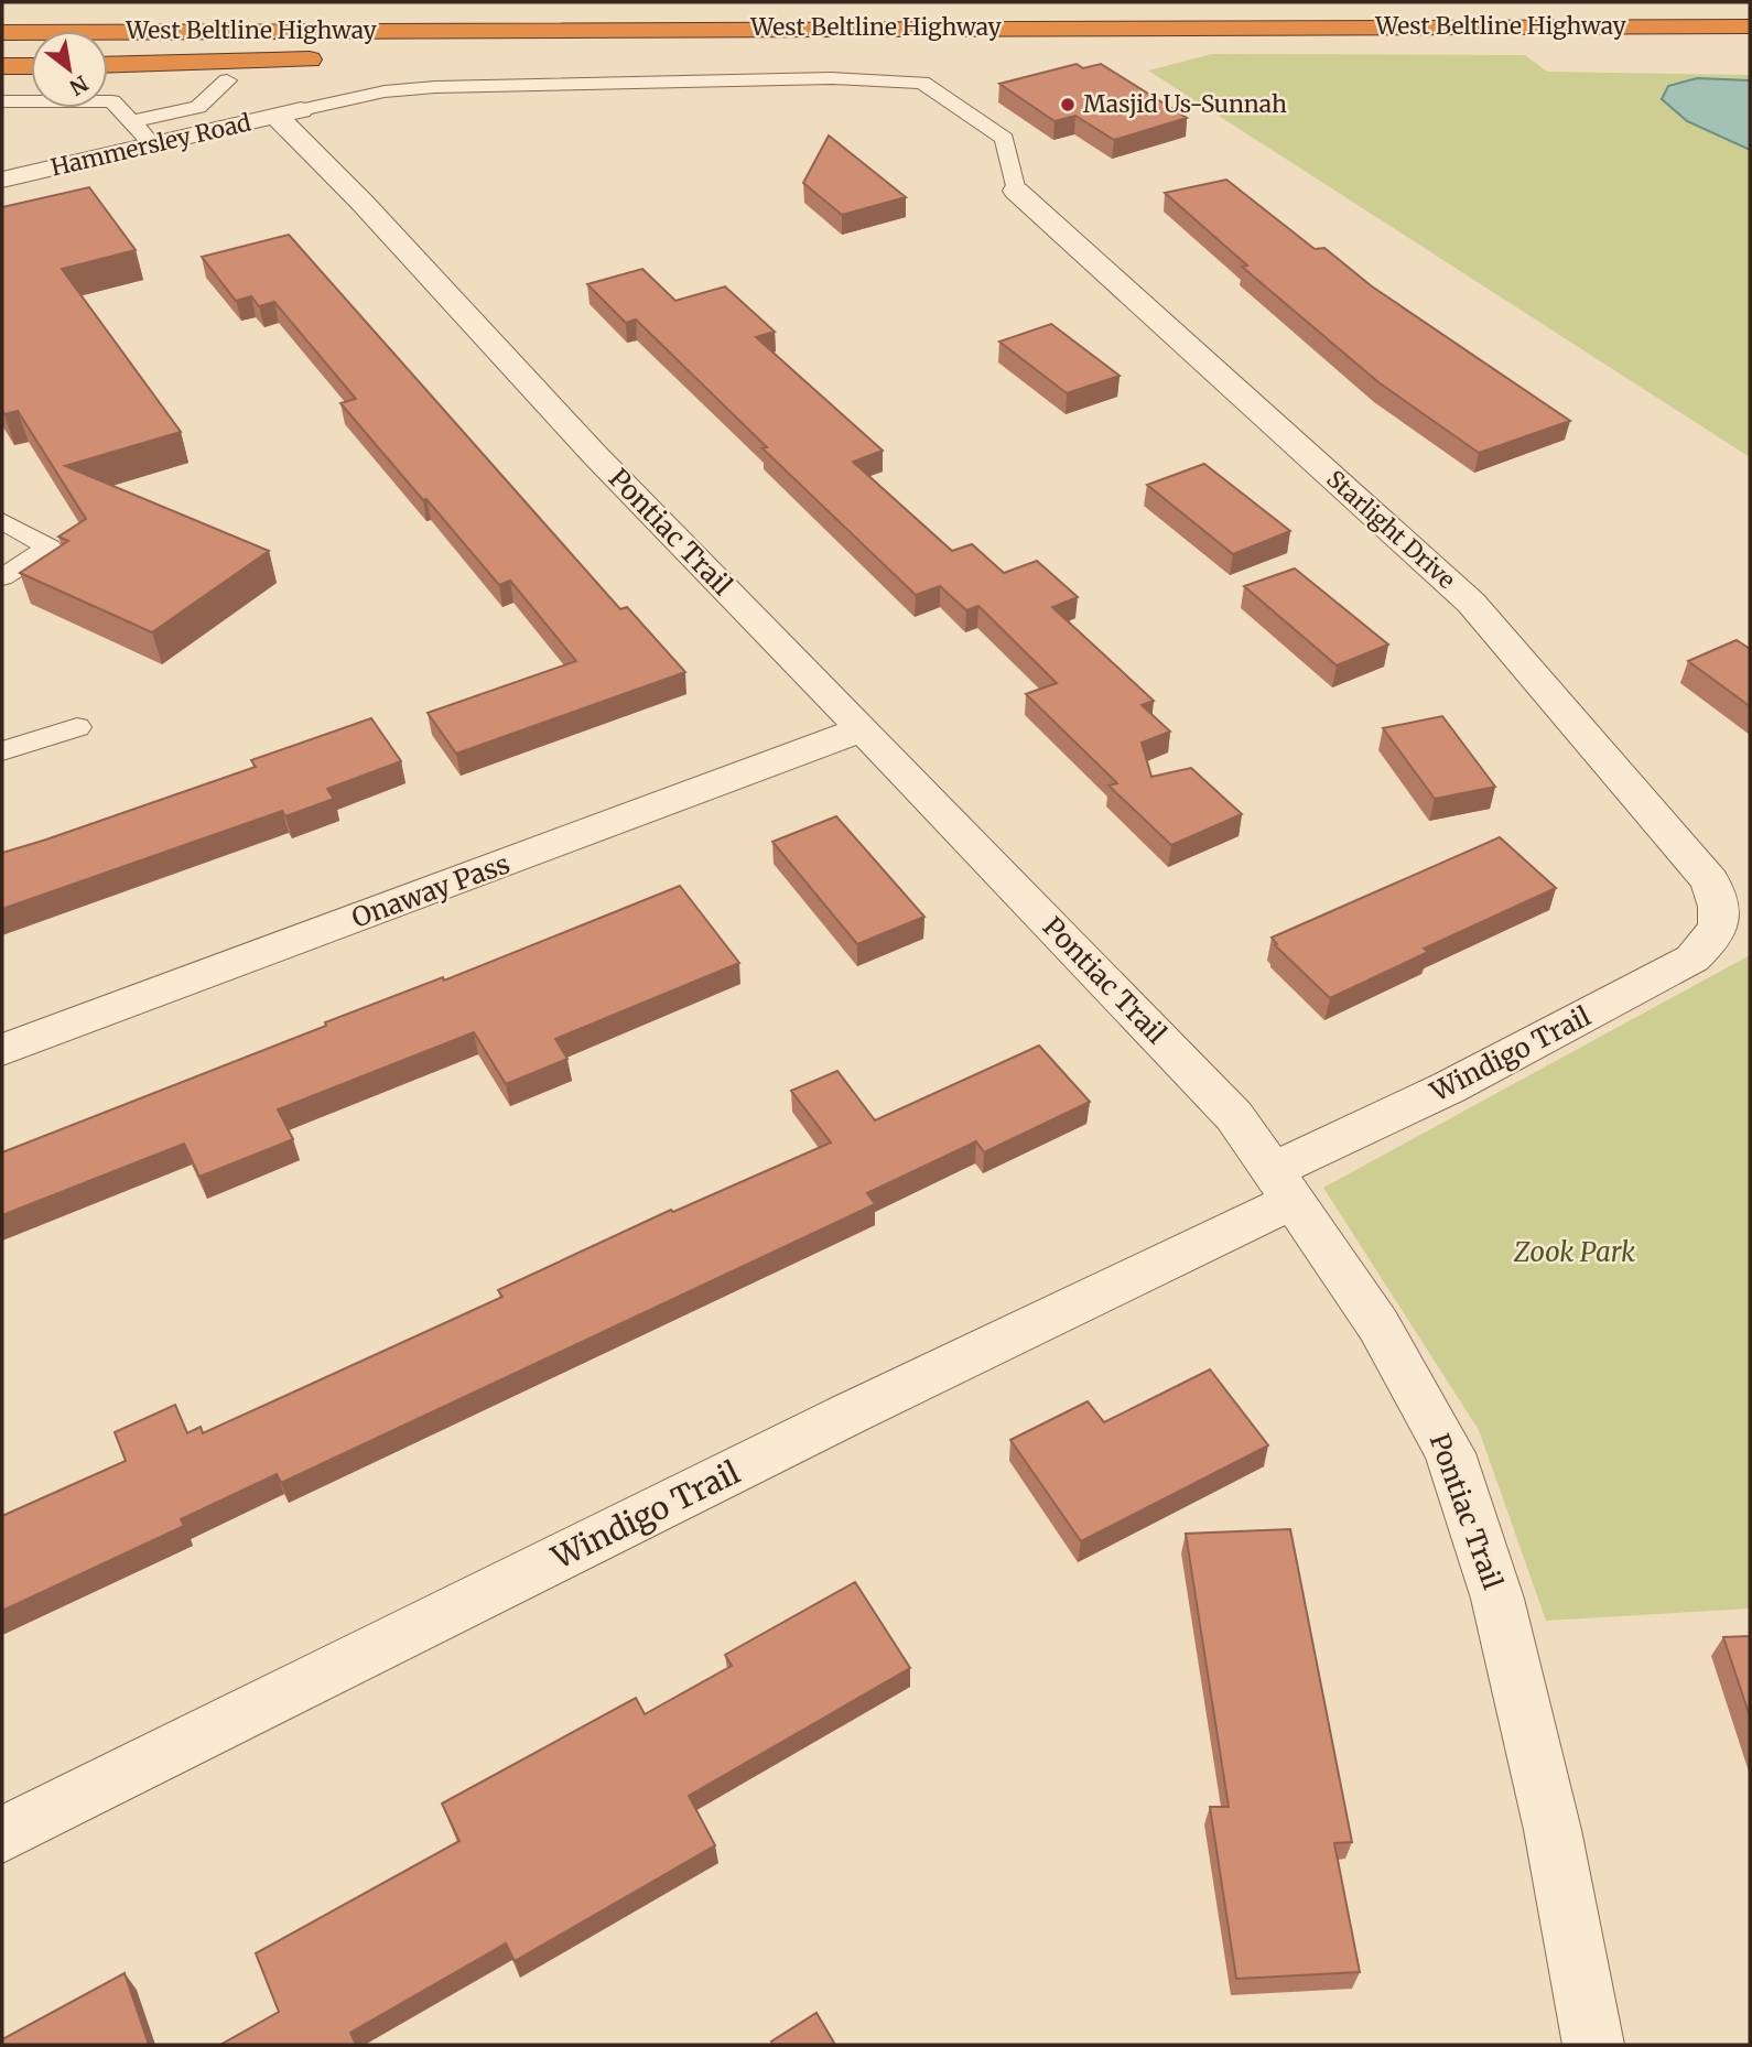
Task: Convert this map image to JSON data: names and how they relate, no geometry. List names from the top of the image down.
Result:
{
  "streets": {
    "highway": ["West Beltline Highway"],
    "street": [
      "Hammersley Road",
      "Starlight Drive",
      "Pontiac Trail",
      "Onaway Pass",
      "Windigo Trail"
    ]
  },
  "crossings": [
    ["Hammersley Road", "Pontiac Trail"],
    ["Starlight Drive", "Windigo Trail"],
    ["Pontiac Trail", "Onaway Pass"],
    ["Pontiac Trail", "Windigo Trail"]
  ],
  "parks": ["Zook Park"],
  "places": ["Masjid Us-Sunnah"],
  "north": "bottom right"
}
